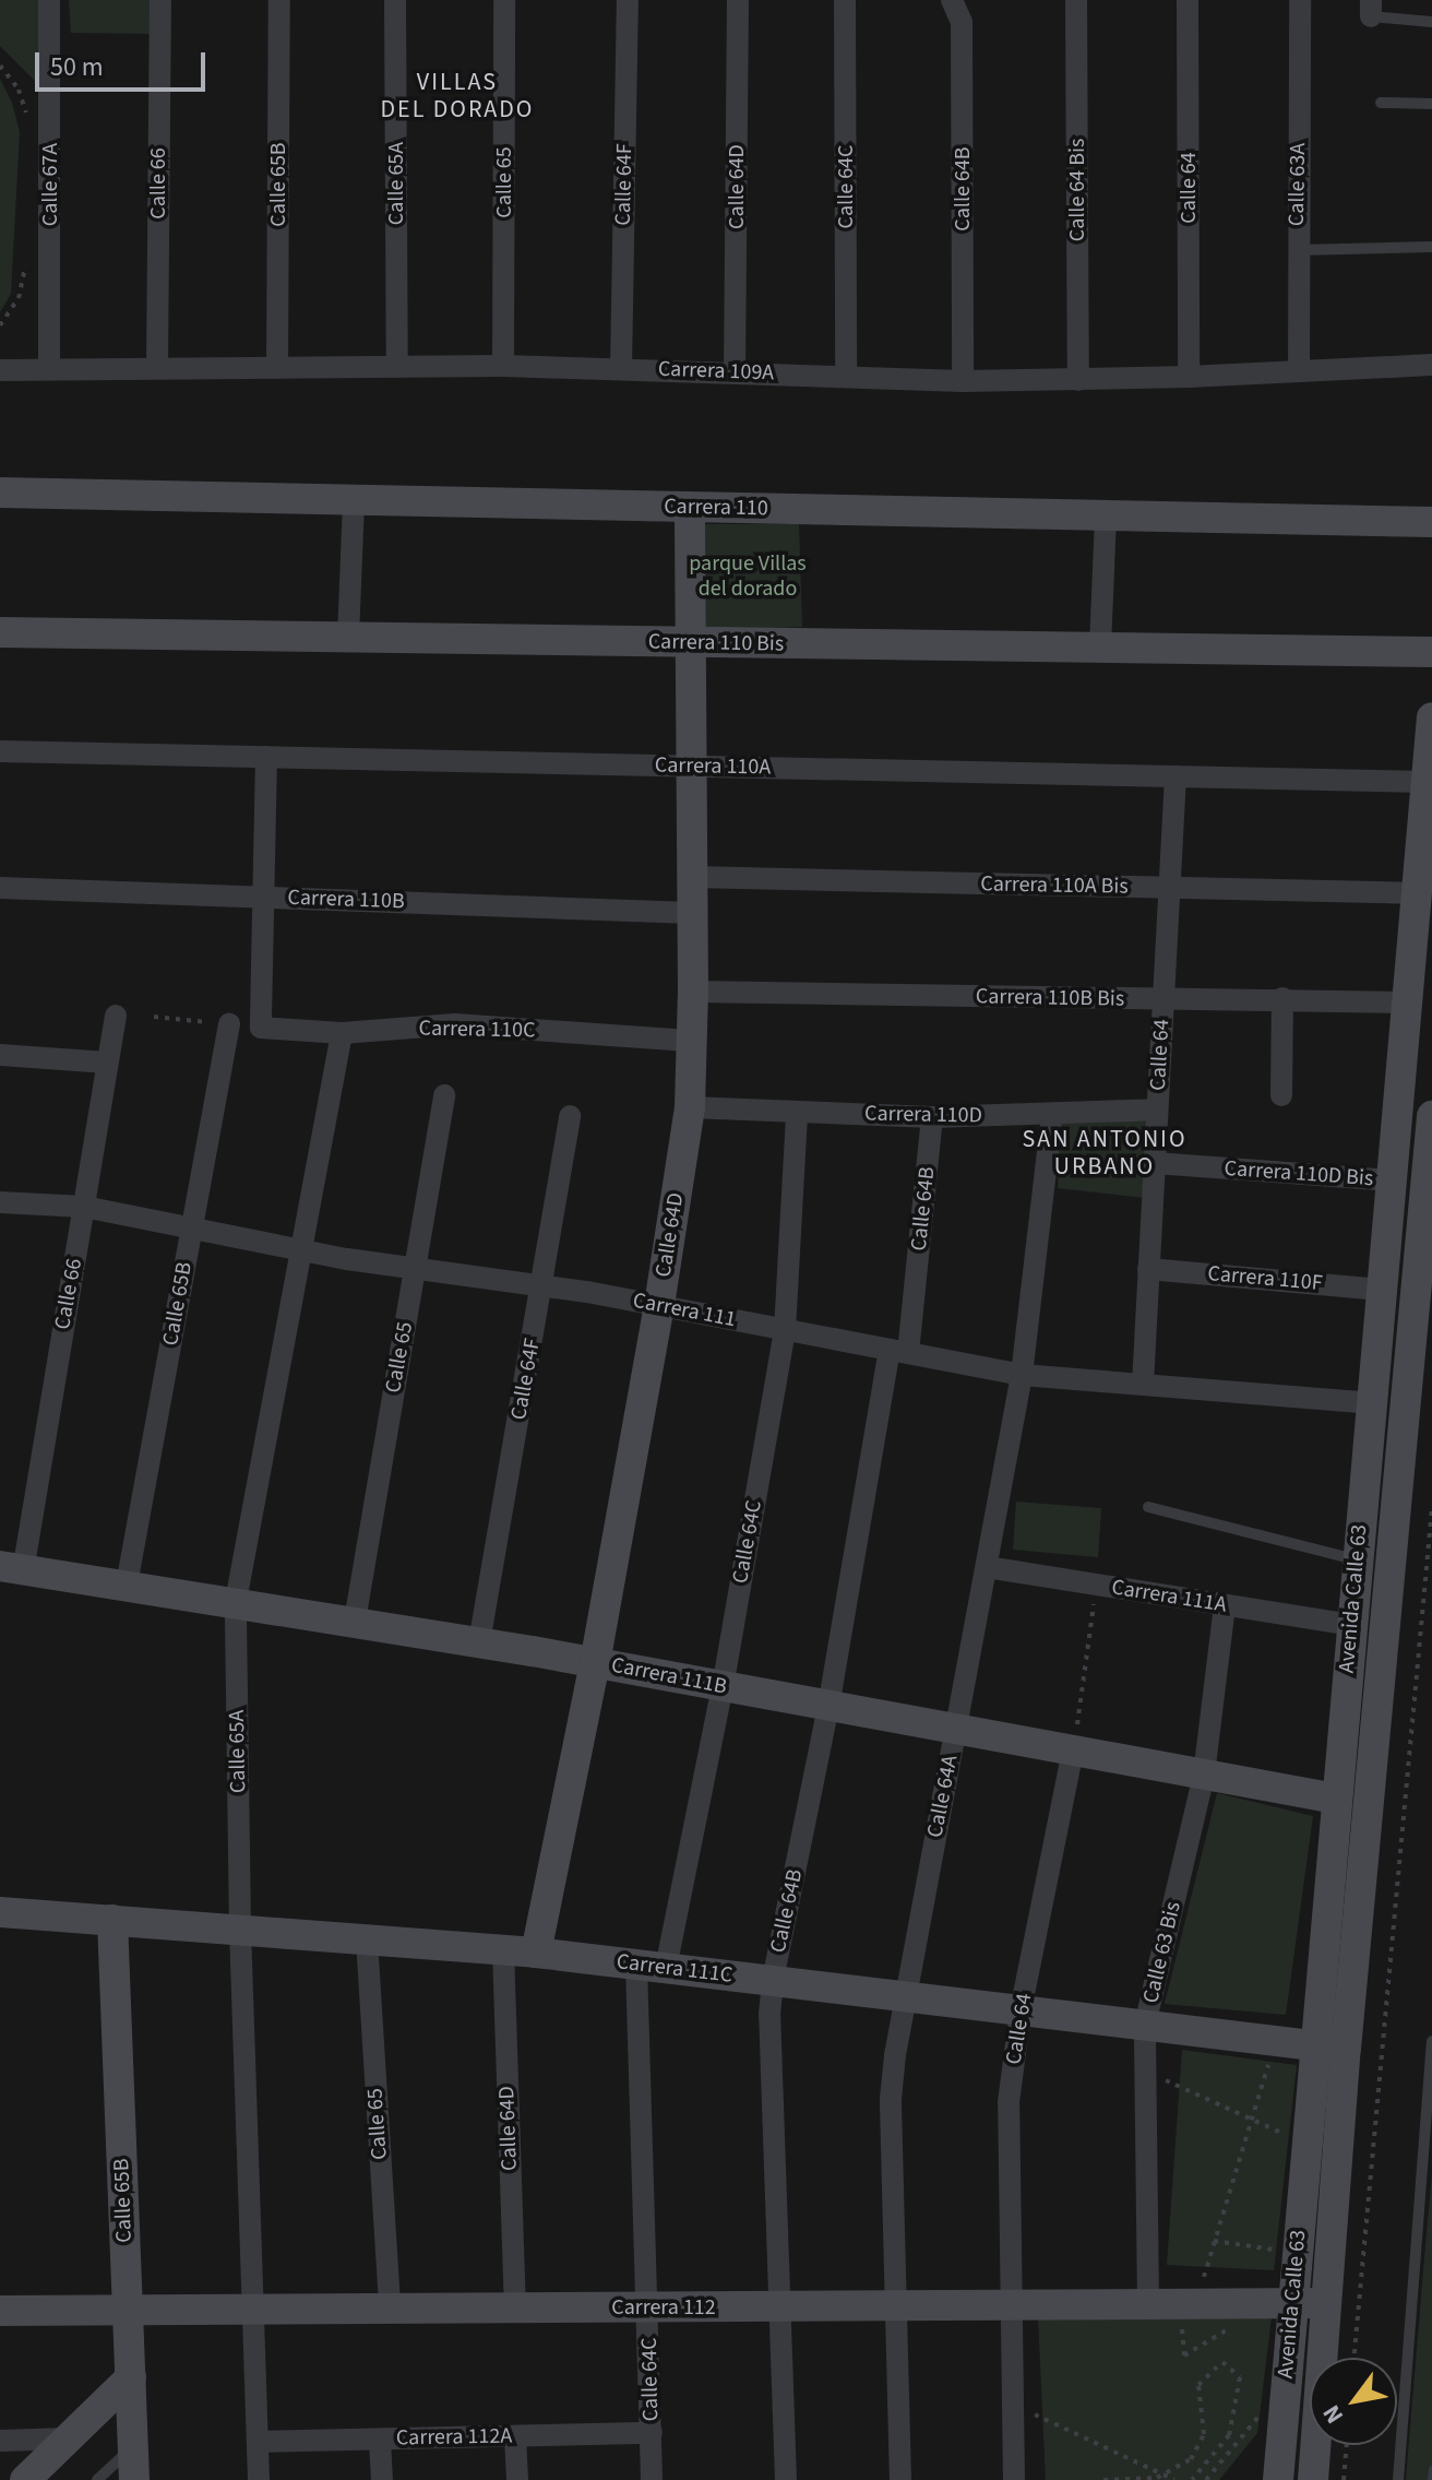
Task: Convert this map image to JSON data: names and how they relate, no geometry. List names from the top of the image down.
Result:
{
  "streets": {
    "street": [
      "Calle 65",
      "Calle 66",
      "Calle 65A",
      "Calle 67A",
      "Calle 65B",
      "Calle 64F",
      "Calle 63A",
      "Calle 64D",
      "Calle 64C",
      "Calle 64",
      "Calle 64B",
      "Calle 64 Bis",
      "Carrera 109A",
      "Carrera 110",
      "Carrera 110 Bis",
      "Carrera 110A",
      "Carrera 110A Bis",
      "Carrera 110B",
      "Carrera 110B Bis",
      "Carrera 110C",
      "Carrera 110D",
      "Carrera 110D Bis",
      "Carrera 110F",
      "Carrera 111",
      "Carrera 111A",
      "Avenida Calle 63",
      "Carrera 111B",
      "Calle 64A",
      "Calle 63 Bis",
      "Carrera 111C",
      "Carrera 112",
      "Carrera 112A"
    ]
  },
  "crossings": [
    ["Calle 65", "Carrera 109A"],
    ["Calle 65", "Carrera 111"],
    ["Calle 65", "Carrera 111B"],
    ["Calle 65", "Carrera 111C"],
    ["Calle 65", "Carrera 112"],
    ["Calle 66", "Carrera 109A"],
    ["Calle 66", "Carrera 111"],
    ["Calle 66", "Carrera 111B"],
    ["Calle 65A", "Carrera 109A"],
    ["Calle 65A", "Carrera 110C"],
    ["Calle 65A", "Carrera 111"],
    ["Calle 65A", "Carrera 111B"],
    ["Calle 65A", "Carrera 111C"],
    ["Calle 65A", "Carrera 112"],
    ["Calle 65A", "Carrera 112A"],
    ["Calle 67A", "Carrera 109A"],
    ["Calle 65B", "Carrera 109A"],
    ["Calle 65B", "Carrera 111"],
    ["Calle 65B", "Carrera 111B"],
    ["Calle 65B", "Carrera 111C"],
    ["Calle 65B", "Carrera 112"],
    ["Calle 64F", "Carrera 109A"],
    ["Calle 64F", "Carrera 111"],
    ["Calle 64F", "Carrera 111B"],
    ["Calle 63A", "Carrera 109A"],
    ["Calle 64D", "Carrera 109A"],
    ["Calle 64D", "Carrera 110"],
    ["Calle 64D", "Carrera 110 Bis"],
    ["Calle 64D", "Carrera 110A"],
    ["Calle 64D", "Carrera 110A Bis"],
    ["Calle 64D", "Carrera 110B"],
    ["Calle 64D", "Carrera 110B Bis"],
    ["Calle 64D", "Carrera 110C"],
    ["Calle 64D", "Carrera 110D"],
    ["Calle 64D", "Carrera 111"],
    ["Calle 64D", "Carrera 111B"],
    ["Calle 64D", "Carrera 111C"],
    ["Calle 64D", "Carrera 112"],
    ["Calle 64C", "Carrera 109A"],
    ["Calle 64C", "Carrera 110D"],
    ["Calle 64C", "Carrera 111"],
    ["Calle 64C", "Carrera 111B"],
    ["Calle 64C", "Carrera 111C"],
    ["Calle 64C", "Carrera 112"],
    ["Calle 64C", "Carrera 112A"],
    ["Calle 64", "Carrera 109A"],
    ["Calle 64", "Carrera 110A"],
    ["Calle 64", "Carrera 110A Bis"],
    ["Calle 64", "Carrera 110B Bis"],
    ["Calle 64", "Carrera 110D"],
    ["Calle 64", "Carrera 110D Bis"],
    ["Calle 64", "Carrera 110F"],
    ["Calle 64", "Carrera 111"],
    ["Calle 64", "Carrera 111B"],
    ["Calle 64", "Carrera 111C"],
    ["Calle 64", "Carrera 112"],
    ["Calle 64B", "Carrera 109A"],
    ["Calle 64B", "Carrera 110D"],
    ["Calle 64B", "Carrera 111"],
    ["Calle 64B", "Carrera 111B"],
    ["Calle 64B", "Carrera 111C"],
    ["Calle 64B", "Carrera 112"],
    ["Calle 64 Bis", "Carrera 109A"],
    ["Carrera 110A", "Avenida Calle 63"],
    ["Carrera 110A Bis", "Avenida Calle 63"],
    ["Carrera 110B", "Carrera 110C"],
    ["Carrera 110B Bis", "Avenida Calle 63"],
    ["Carrera 110D", "Calle 64A"],
    ["Carrera 110D Bis", "Avenida Calle 63"],
    ["Carrera 110F", "Avenida Calle 63"],
    ["Carrera 111", "Avenida Calle 63"],
    ["Carrera 111", "Calle 64A"],
    ["Carrera 111A", "Avenida Calle 63"],
    ["Carrera 111A", "Calle 64A"],
    ["Carrera 111A", "Calle 63 Bis"],
    ["Avenida Calle 63", "Carrera 111B"],
    ["Avenida Calle 63", "Carrera 111C"],
    ["Avenida Calle 63", "Carrera 112"],
    ["Carrera 111B", "Calle 64A"],
    ["Carrera 111B", "Calle 63 Bis"],
    ["Calle 64A", "Carrera 111C"],
    ["Calle 64A", "Carrera 112"],
    ["Calle 63 Bis", "Carrera 111C"],
    ["Calle 63 Bis", "Carrera 112"]
  ],
  "districts": ["VILLAS DEL DORADO", "SAN ANTONIO URBANO"],
  "parks": ["parque Villas del dorado"],
  "scale_bar": "50 m",
  "north": "bottom left"
}
